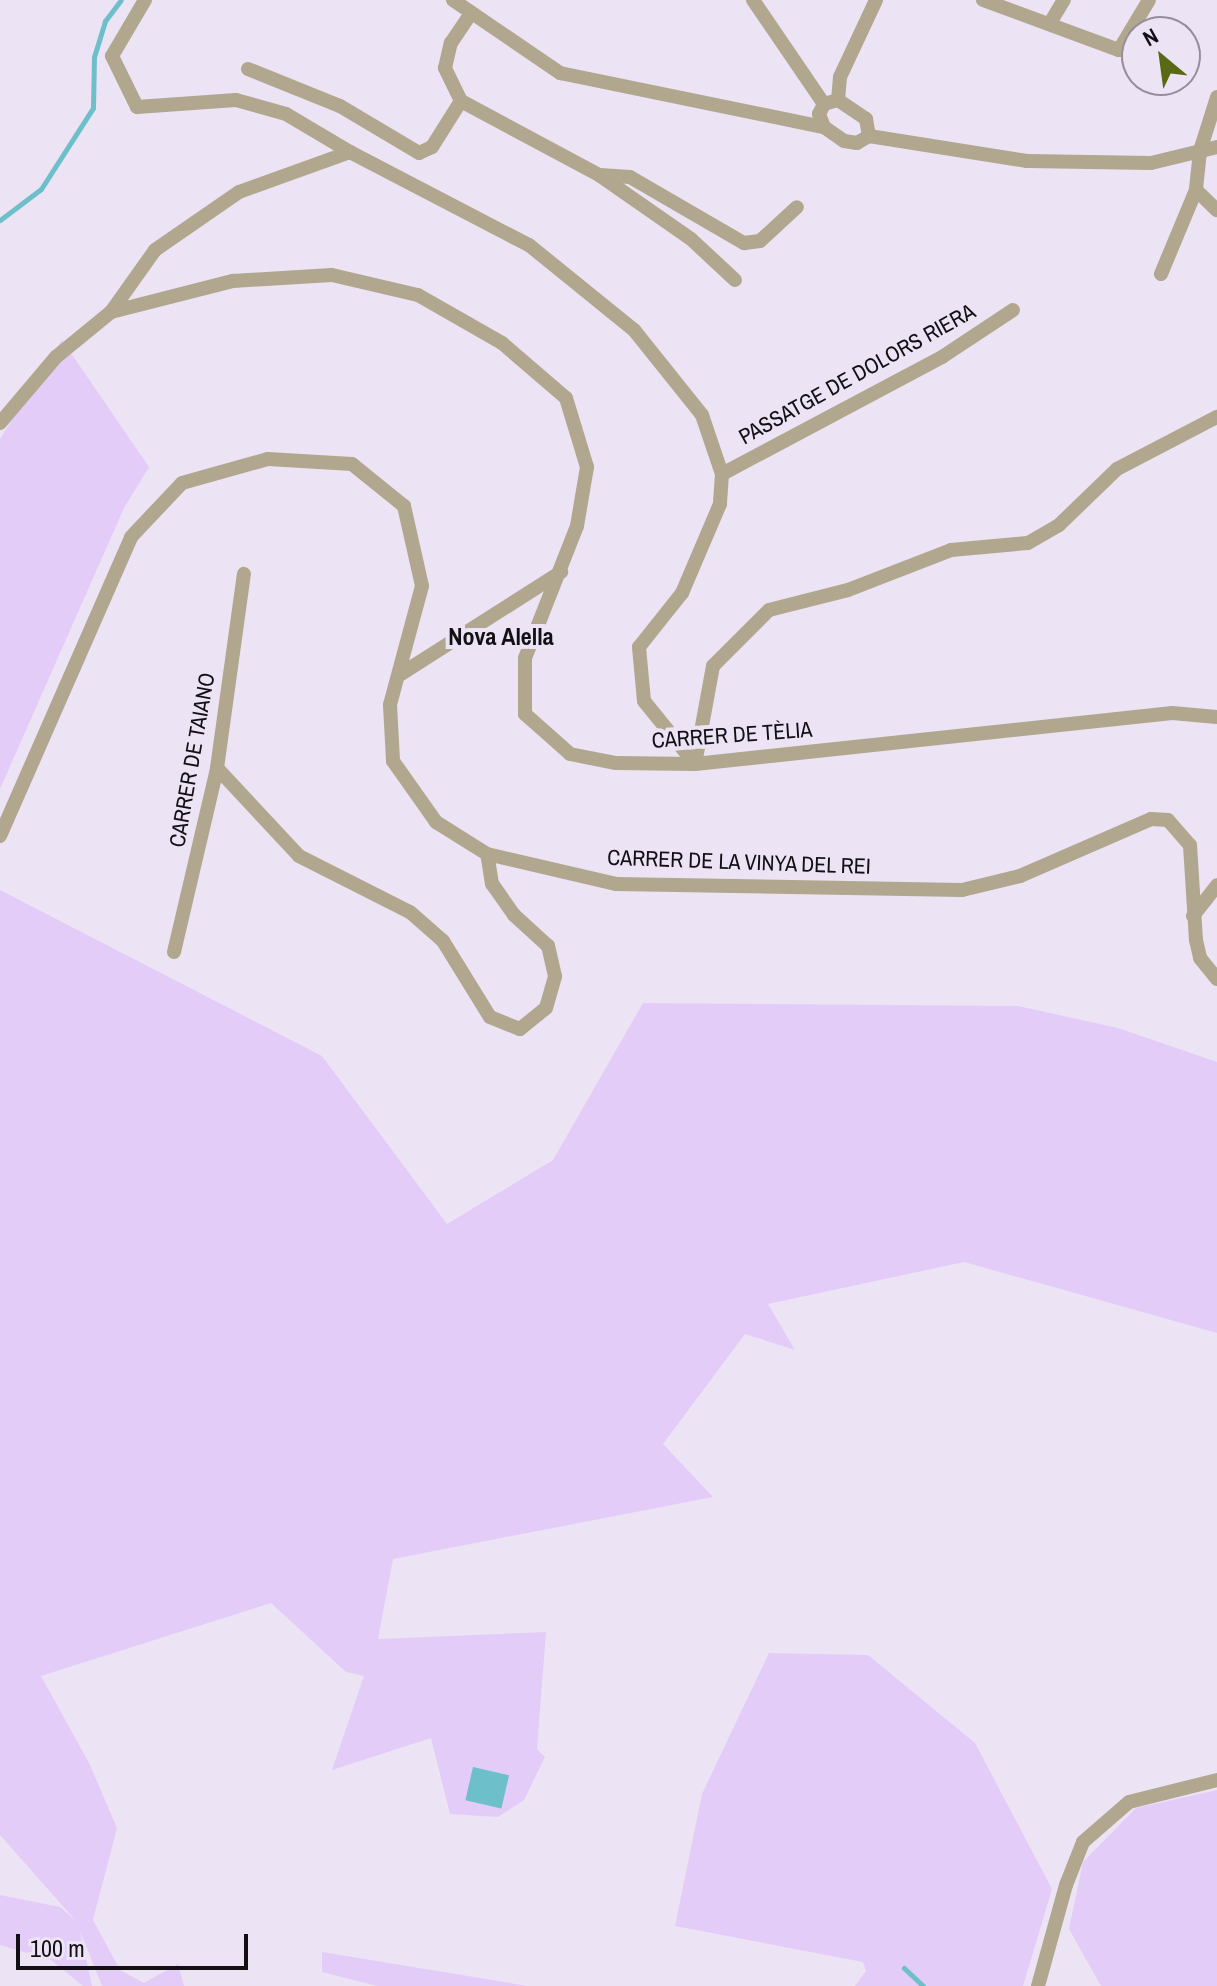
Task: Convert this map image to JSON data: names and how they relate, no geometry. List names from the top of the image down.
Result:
{
  "streets": {
    "street": [
      "PASSATGE DE DOLORS RIERA",
      "CARRER DE TÈLIA",
      "CARRER DE TAIANO",
      "CARRER DE LA VINYA DEL REI"
    ]
  },
  "districts": ["Nova Alella"],
  "scale_bar": "100 m",
  "north": "top left"
}
